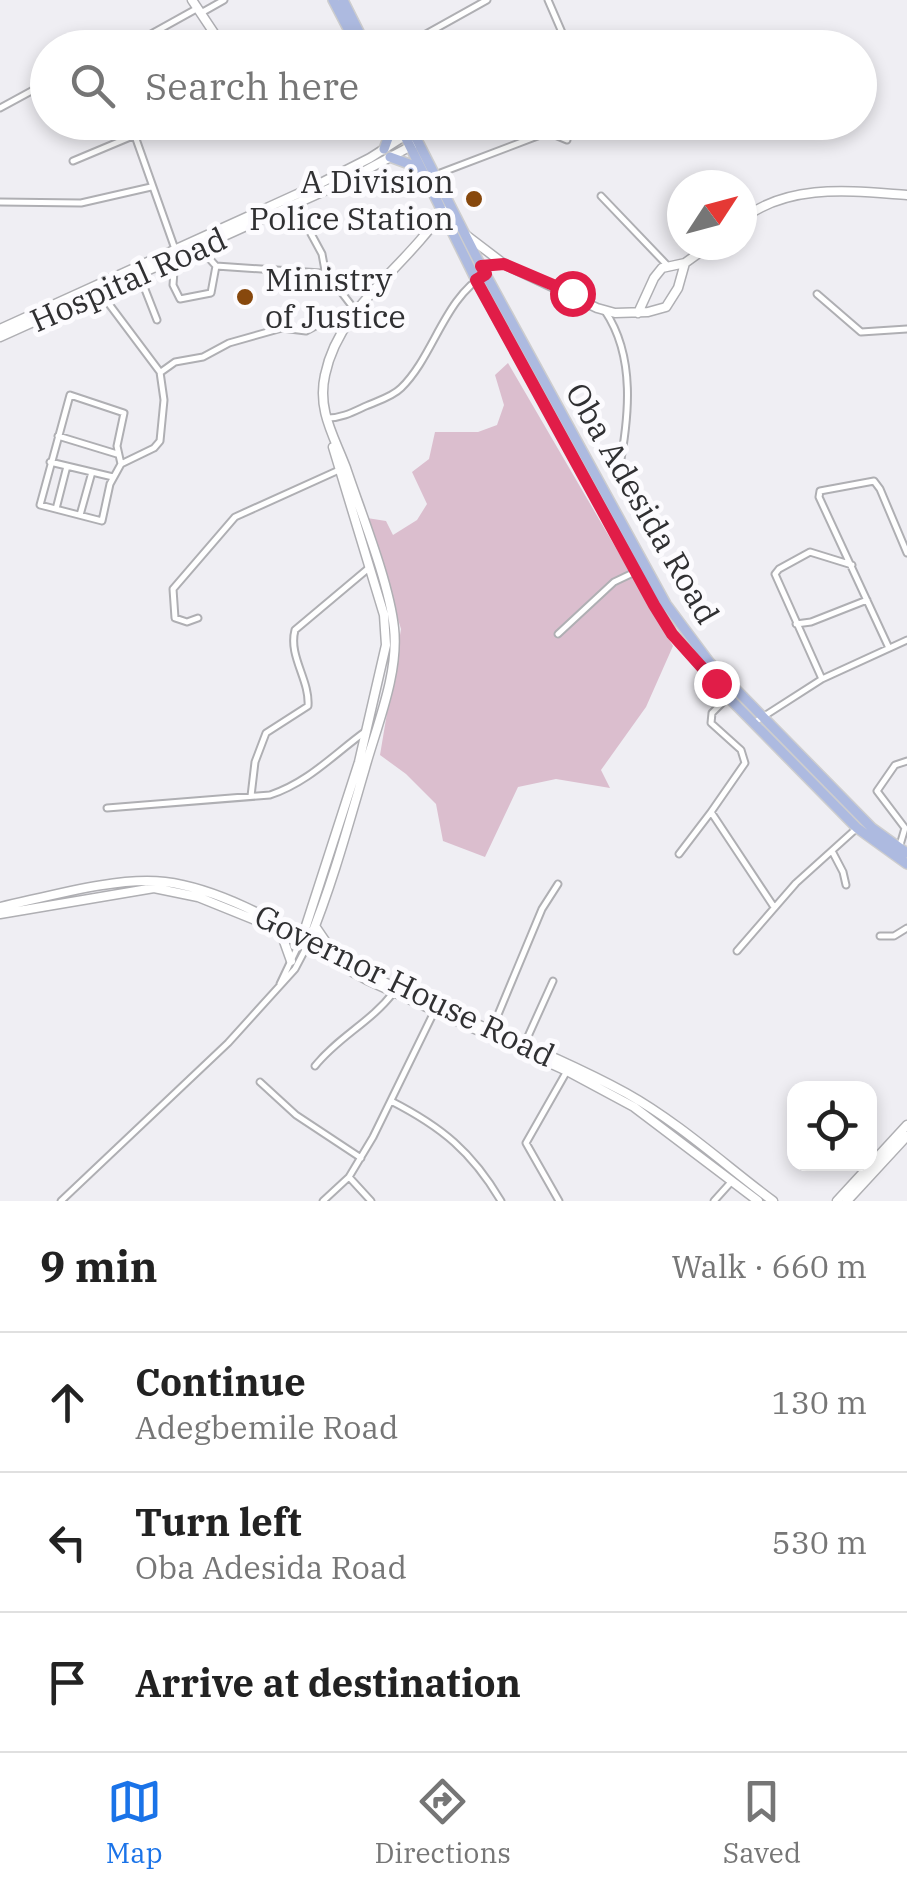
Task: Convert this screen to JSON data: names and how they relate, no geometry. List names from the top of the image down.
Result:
{
  "streets": {
    "main road": ["Oba Adesida Road"],
    "street": ["Hospital Road", "Governor House Road"]
  },
  "places": ["A Division Police Station", "Ministry of Justice"],
  "north": "top right",
  "page": {
    "search": "Search here",
    "heading": ["9 min", "Walk · 660 m"],
    "list": [
      ["Continue", "Adegbemile Road", "130 m"],
      ["Turn left", "Oba Adesida Road", "530 m"],
      "Arrive at destination"
    ],
    "nav": ["Map", "Directions", "Saved"]
  }
}
